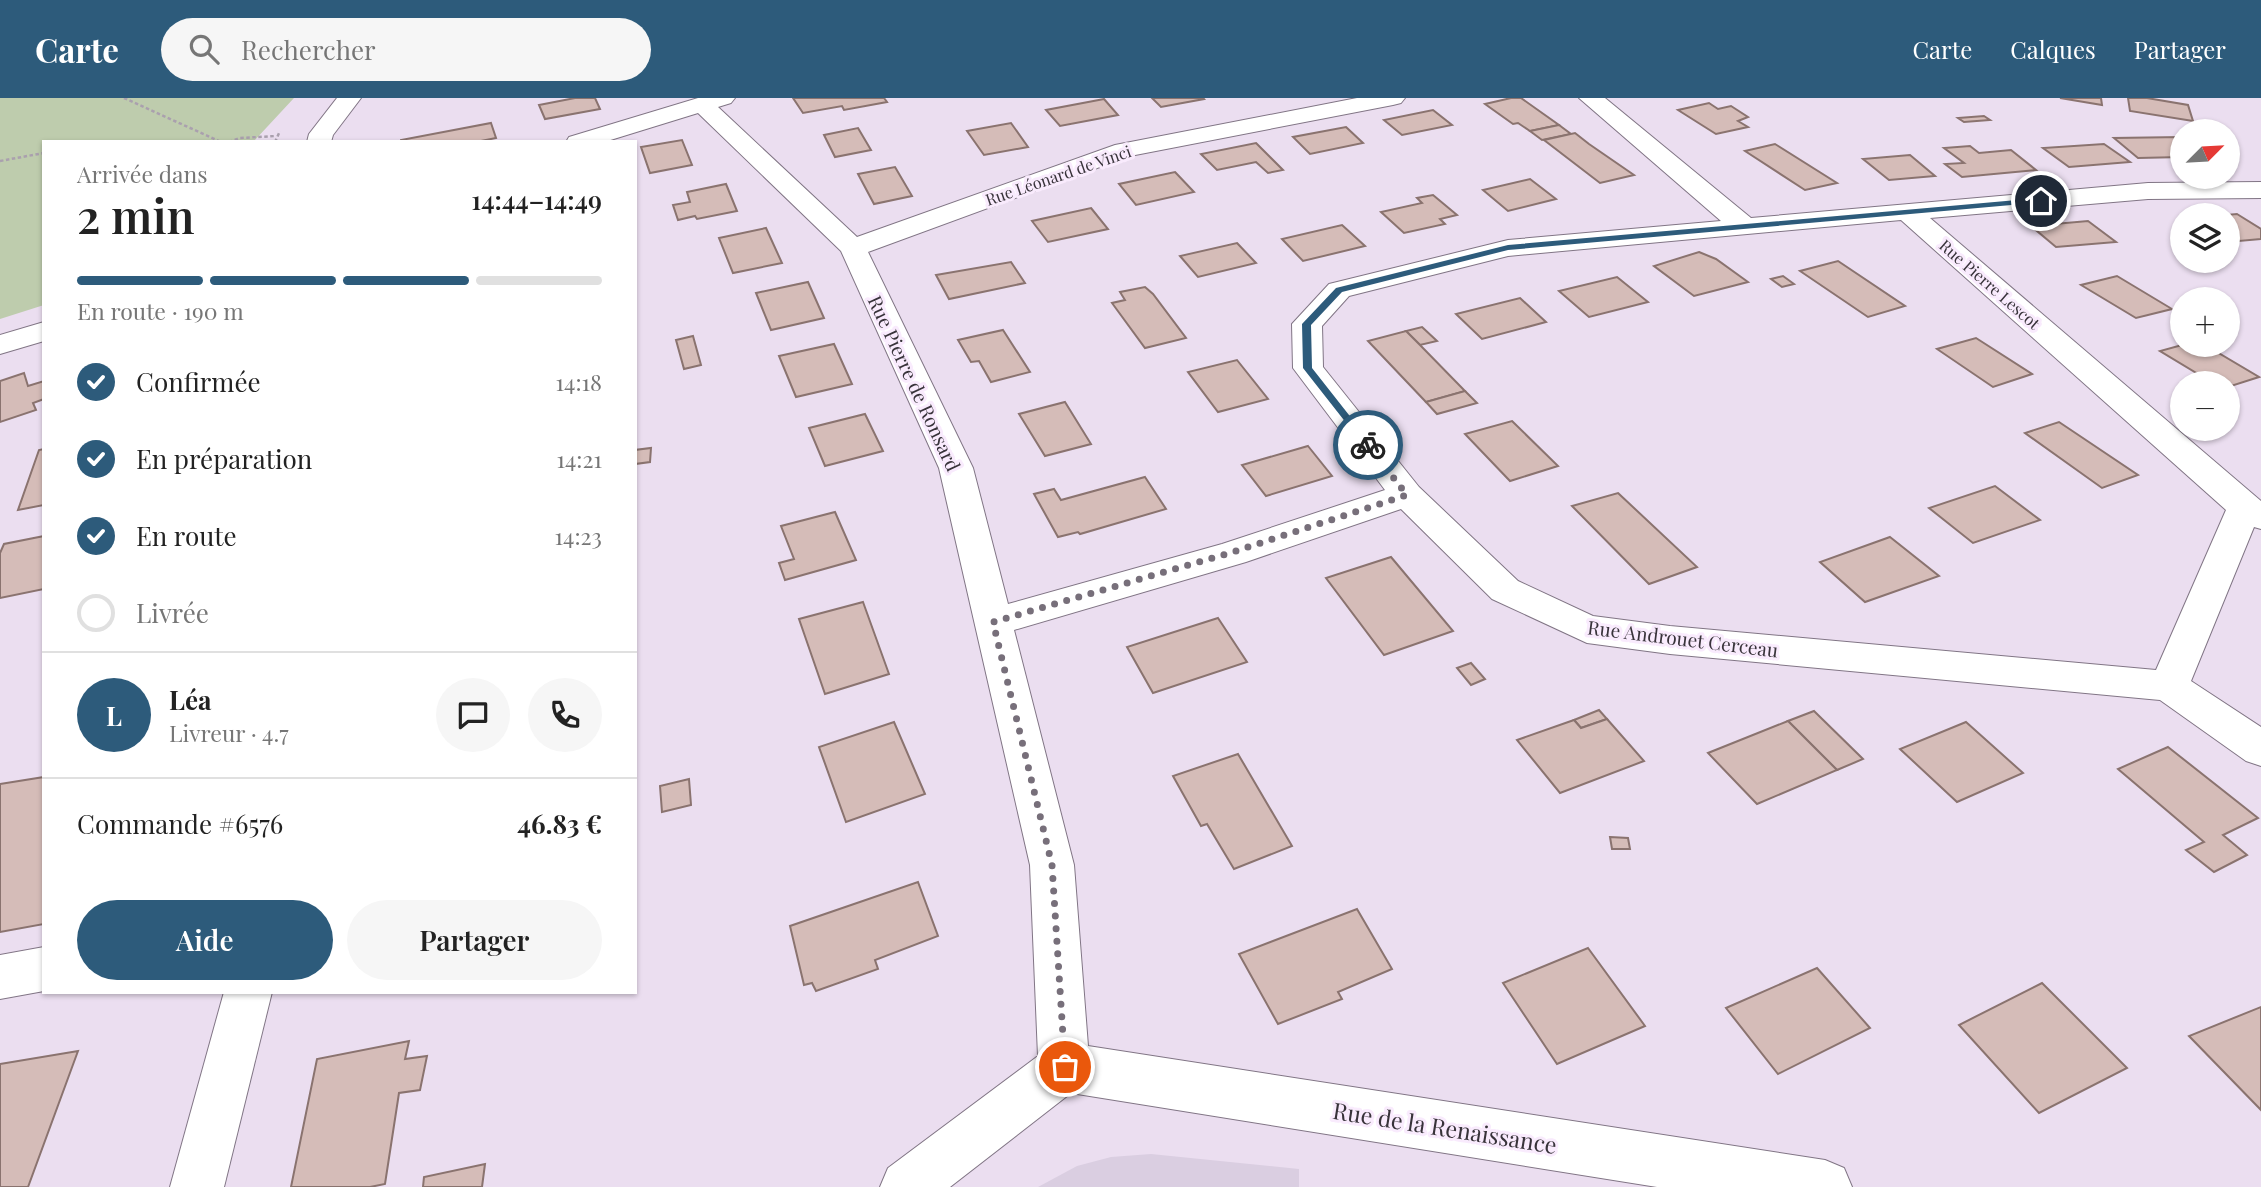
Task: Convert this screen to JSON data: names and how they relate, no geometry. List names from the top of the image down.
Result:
{
  "streets": {
    "street": [
      "Rue Léonard de Vinci",
      "Rue Pierre Lescot",
      "Rue Pierre de Ronsard",
      "Rue Androuet Cerceau",
      "Rue de la Renaissance"
    ]
  },
  "crossings": [
    ["Rue Léonard de Vinci", "Rue Pierre de Ronsard"],
    ["Rue Pierre Lescot", "Rue Androuet Cerceau"],
    ["Rue Pierre de Ronsard", "Rue de la Renaissance"]
  ],
  "north": "top right",
  "page": {
    "header": "Carte",
    "search": "Rechercher",
    "nav": ["Carte", "Calques", "Partager"],
    "map_buttons": ["+", "−"],
    "heading": ["2 min", "Arrivée dans", "14:44–14:49"],
    "panel": [
      "Léa",
      "Livreur · 4.7",
      "Commande #6576",
      "46.83 €"
    ],
    "bar": "En route · 190 m",
    "list": [
      ["Confirmée", "14:18"],
      ["En préparation", "14:21"],
      ["En route", "14:23"],
      "Livrée"
    ],
    "round": "L",
    "buttons": ["Aide", "Partager"]
  }
}
